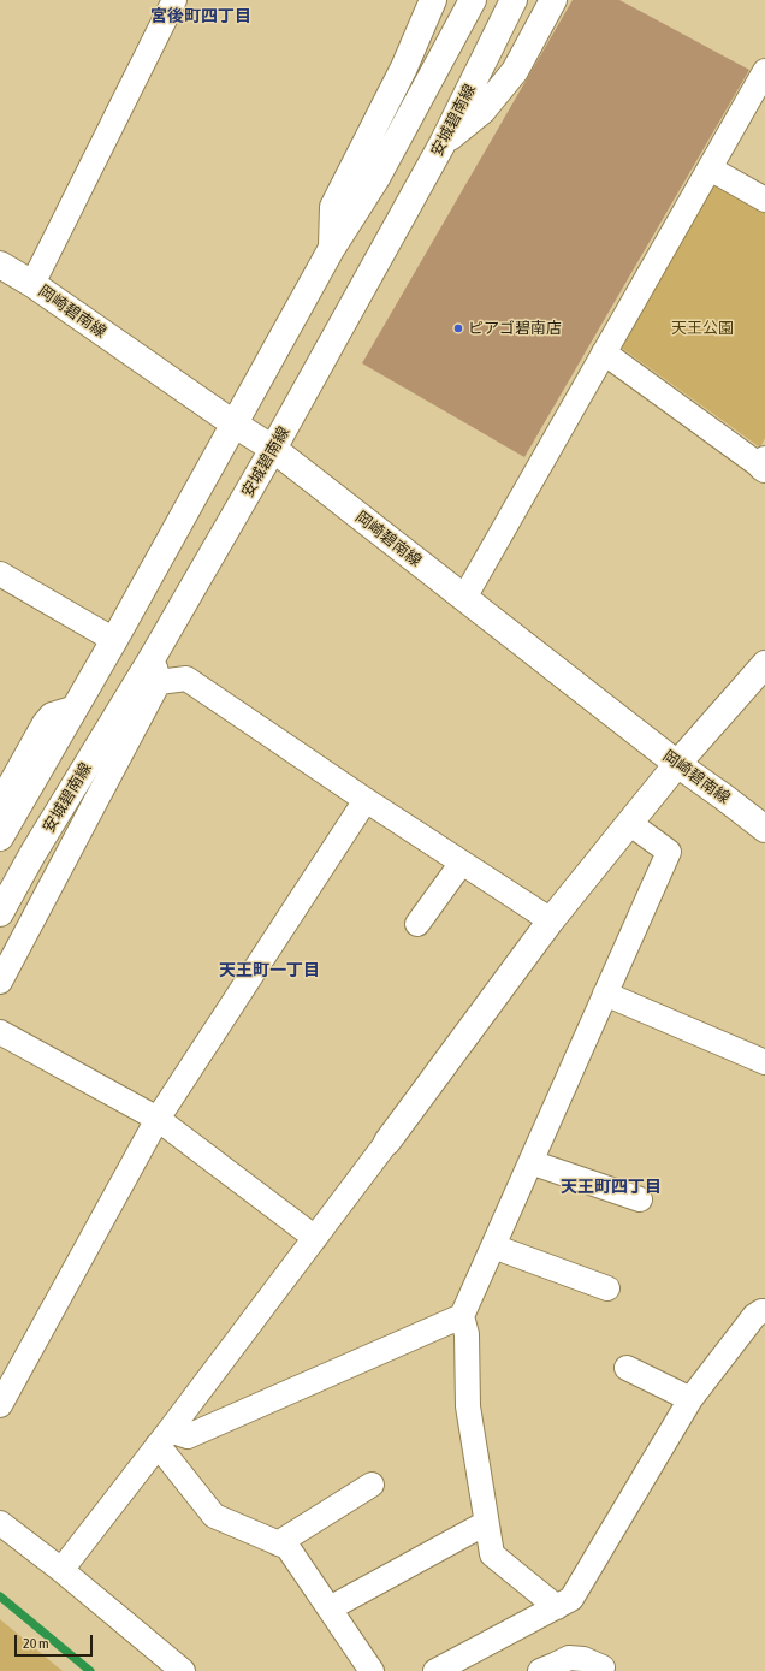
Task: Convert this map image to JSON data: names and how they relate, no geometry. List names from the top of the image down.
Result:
{
  "streets": {
    "main road": ["安城碧南線", "岡崎碧南線"]
  },
  "crossings": [
    ["安城碧南線", "岡崎碧南線"]
  ],
  "districts": ["宮後町四丁目", "天王町一丁目", "天王町四丁目"],
  "parks": ["天王公園"],
  "places": ["ピアゴ碧南店"],
  "scale_bar": "20 m"
}
